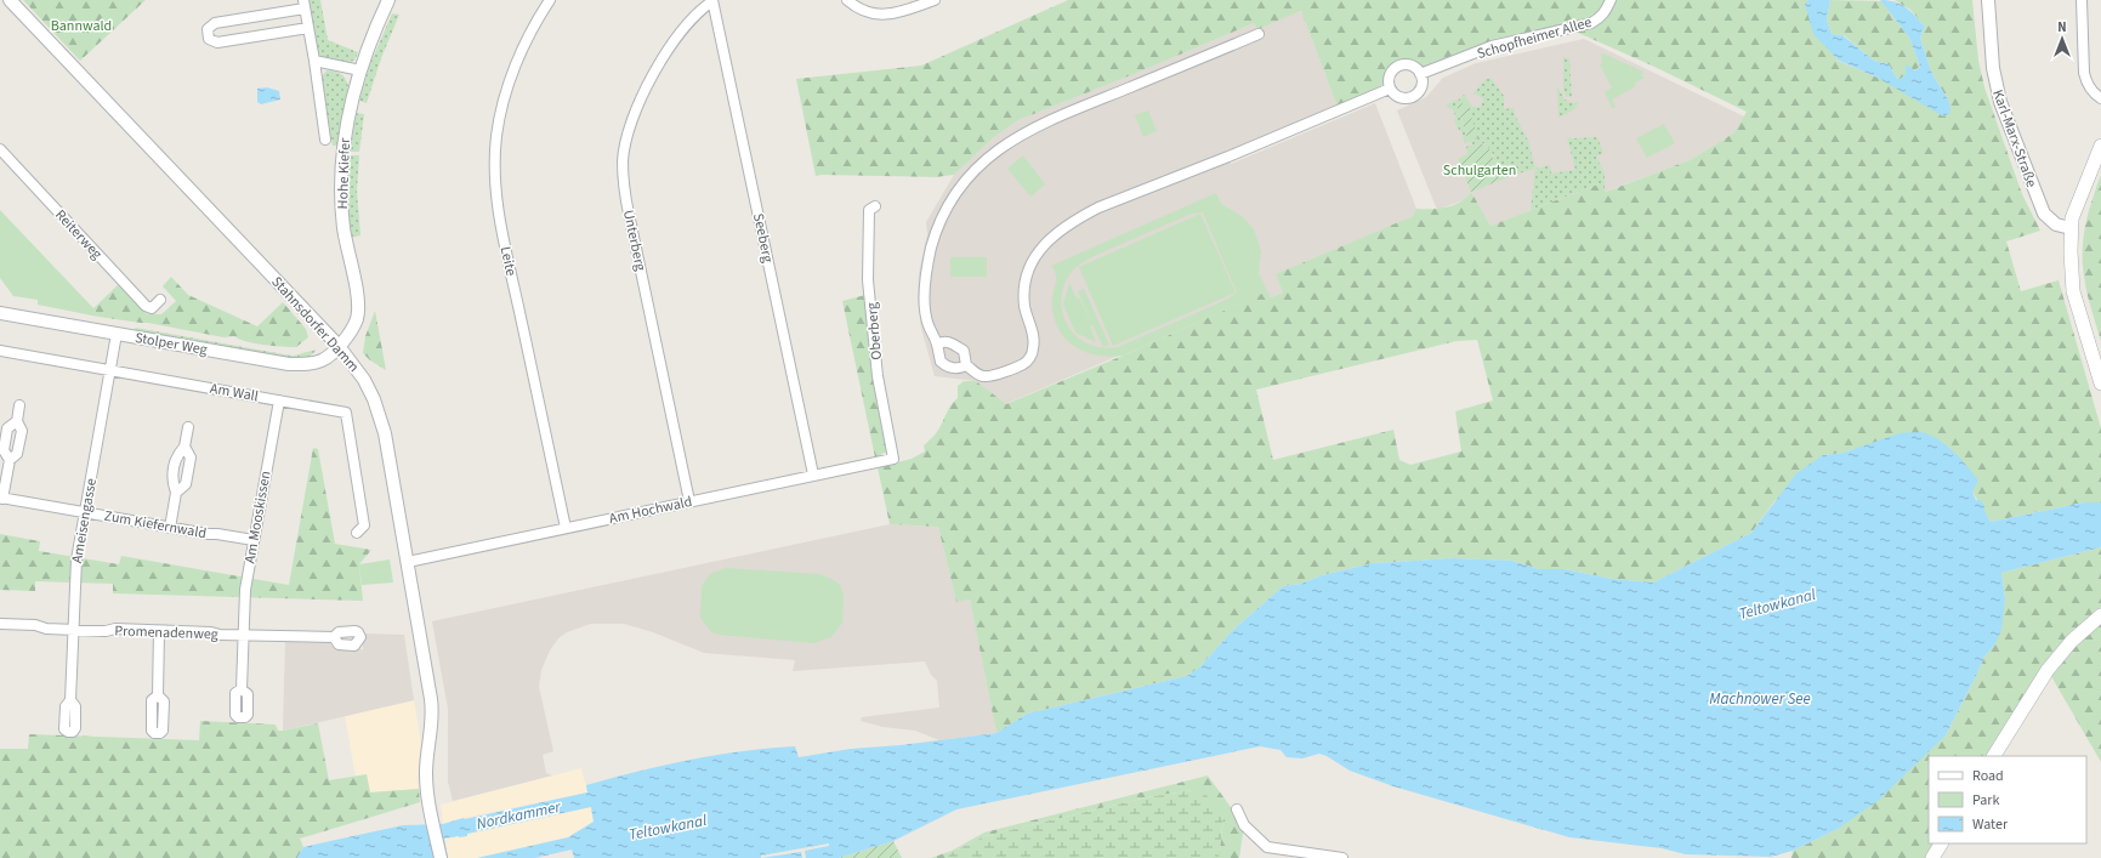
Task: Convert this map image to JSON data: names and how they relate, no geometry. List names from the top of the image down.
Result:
{
  "streets": {
    "street": [
      "Schopfheimer Allee",
      "Karl-Marx-Straße",
      "Hohe Kiefer",
      "Reiterweg",
      "Seeberg",
      "Unterberg",
      "Leite",
      "Stahnsdorfer Damm",
      "Oberberg",
      "Stolper Weg",
      "Am Wall",
      "Am Hochwald",
      "Am Mooskissen",
      "Ameisengasse",
      "Zum Kiefernwald",
      "Promenadenweg"
    ]
  },
  "crossings": [
    ["Hohe Kiefer", "Stahnsdorfer Damm"],
    ["Hohe Kiefer", "Stolper Weg"],
    ["Seeberg", "Unterberg"],
    ["Seeberg", "Am Hochwald"],
    ["Unterberg", "Am Hochwald"],
    ["Leite", "Am Hochwald"],
    ["Stahnsdorfer Damm", "Stolper Weg"],
    ["Stahnsdorfer Damm", "Am Hochwald"],
    ["Oberberg", "Am Hochwald"],
    ["Stolper Weg", "Ameisengasse"],
    ["Am Wall", "Am Mooskissen"],
    ["Am Wall", "Ameisengasse"],
    ["Am Mooskissen", "Zum Kiefernwald"],
    ["Am Mooskissen", "Promenadenweg"],
    ["Ameisengasse", "Zum Kiefernwald"],
    ["Ameisengasse", "Promenadenweg"]
  ],
  "water": ["Teltowkanal", "Machnower See", "Nordkammer"],
  "parks": ["Bannwald", "Schulgarten"],
  "legend": ["Road", "Park", "Water"],
  "north": "top"
}
